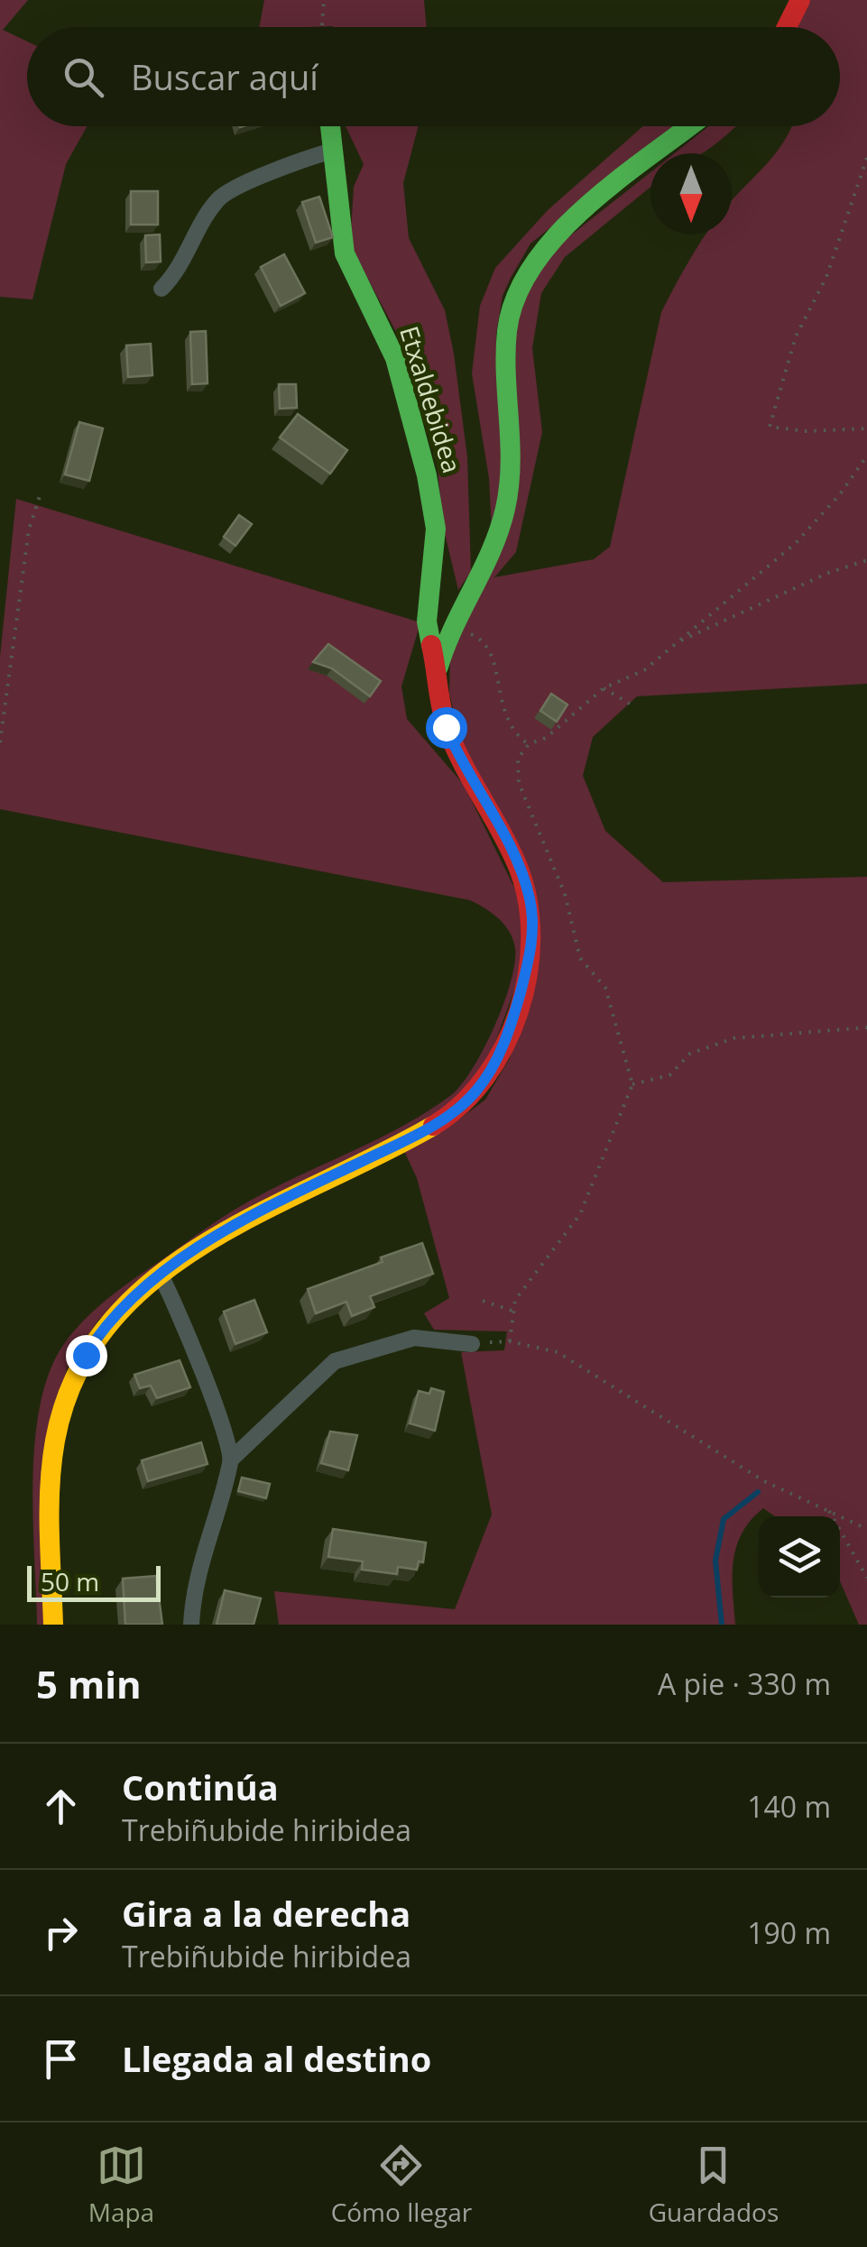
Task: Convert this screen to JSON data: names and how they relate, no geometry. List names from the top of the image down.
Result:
{
  "streets": {
    "street": ["Etxaldebidea"]
  },
  "scale_bar": "50 m",
  "north": "bottom",
  "page": {
    "search": "Buscar aquí",
    "scale": "50 m",
    "heading": ["5 min", "A pie · 330 m"],
    "list": [
      ["Continúa", "Trebiñubide hiribidea", "140 m"],
      ["Gira a la derecha", "Trebiñubide hiribidea", "190 m"],
      "Llegada al destino"
    ],
    "nav": ["Mapa", "Cómo llegar", "Guardados"]
  }
}
